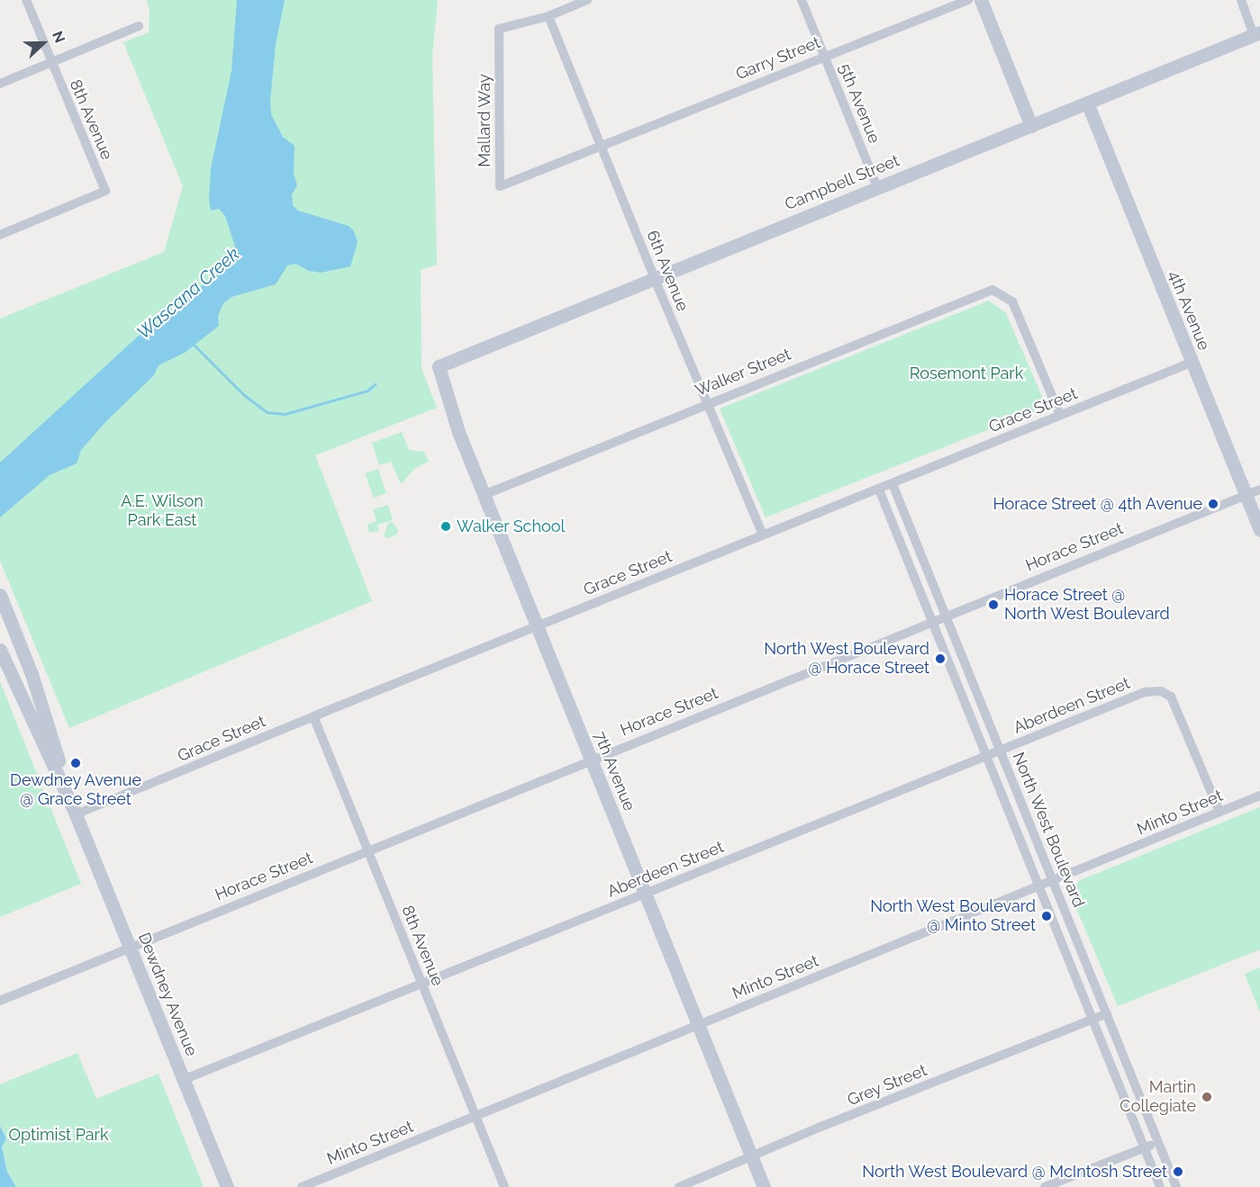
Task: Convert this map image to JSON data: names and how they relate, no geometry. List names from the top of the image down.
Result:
{
  "streets": {
    "street": [
      "Garry Street",
      "5th Avenue",
      "8th Avenue",
      "Mallard Way",
      "Campbell Street",
      "6th Avenue",
      "4th Avenue",
      "Walker Street",
      "Grace Street",
      "Horace Street",
      "Aberdeen Street",
      "7th Avenue",
      "Minto Street",
      "North West Boulevard",
      "Dewdney Avenue",
      "Grey Street"
    ]
  },
  "crossings": [
    ["Garry Street", "5th Avenue"],
    ["Garry Street", "Mallard Way"],
    ["Garry Street", "6th Avenue"],
    ["5th Avenue", "Campbell Street"],
    ["8th Avenue", "Grace Street"],
    ["8th Avenue", "Horace Street"],
    ["8th Avenue", "Aberdeen Street"],
    ["8th Avenue", "Minto Street"],
    ["Mallard Way", "6th Avenue"],
    ["Campbell Street", "6th Avenue"],
    ["Campbell Street", "4th Avenue"],
    ["Campbell Street", "7th Avenue"],
    ["6th Avenue", "Walker Street"],
    ["6th Avenue", "Grace Street"],
    ["4th Avenue", "Grace Street"],
    ["4th Avenue", "Horace Street"],
    ["Walker Street", "Grace Street"],
    ["Walker Street", "7th Avenue"],
    ["Grace Street", "7th Avenue"],
    ["Grace Street", "North West Boulevard"],
    ["Grace Street", "Dewdney Avenue"],
    ["Horace Street", "7th Avenue"],
    ["Horace Street", "North West Boulevard"],
    ["Horace Street", "Dewdney Avenue"],
    ["Aberdeen Street", "7th Avenue"],
    ["Aberdeen Street", "Minto Street"],
    ["Aberdeen Street", "North West Boulevard"],
    ["Aberdeen Street", "Dewdney Avenue"],
    ["7th Avenue", "Minto Street"],
    ["7th Avenue", "Grey Street"],
    ["Minto Street", "North West Boulevard"],
    ["North West Boulevard", "Grey Street"]
  ],
  "water": ["Wascana Creek"],
  "parks": ["Rosemont Park", "A.E. Wilson Park East", "Optimist Park"],
  "places": [
    "Horace Street @ 4th Avenue",
    "Walker School",
    "Horace Street @ North West Boulevard",
    "North West Boulevard @ Horace Street",
    "Dewdney Avenue @ Grace Street",
    "North West Boulevard @ Minto Street",
    "Martin Collegiate",
    "North West Boulevard @ McIntosh Street"
  ],
  "north": "right"
}
